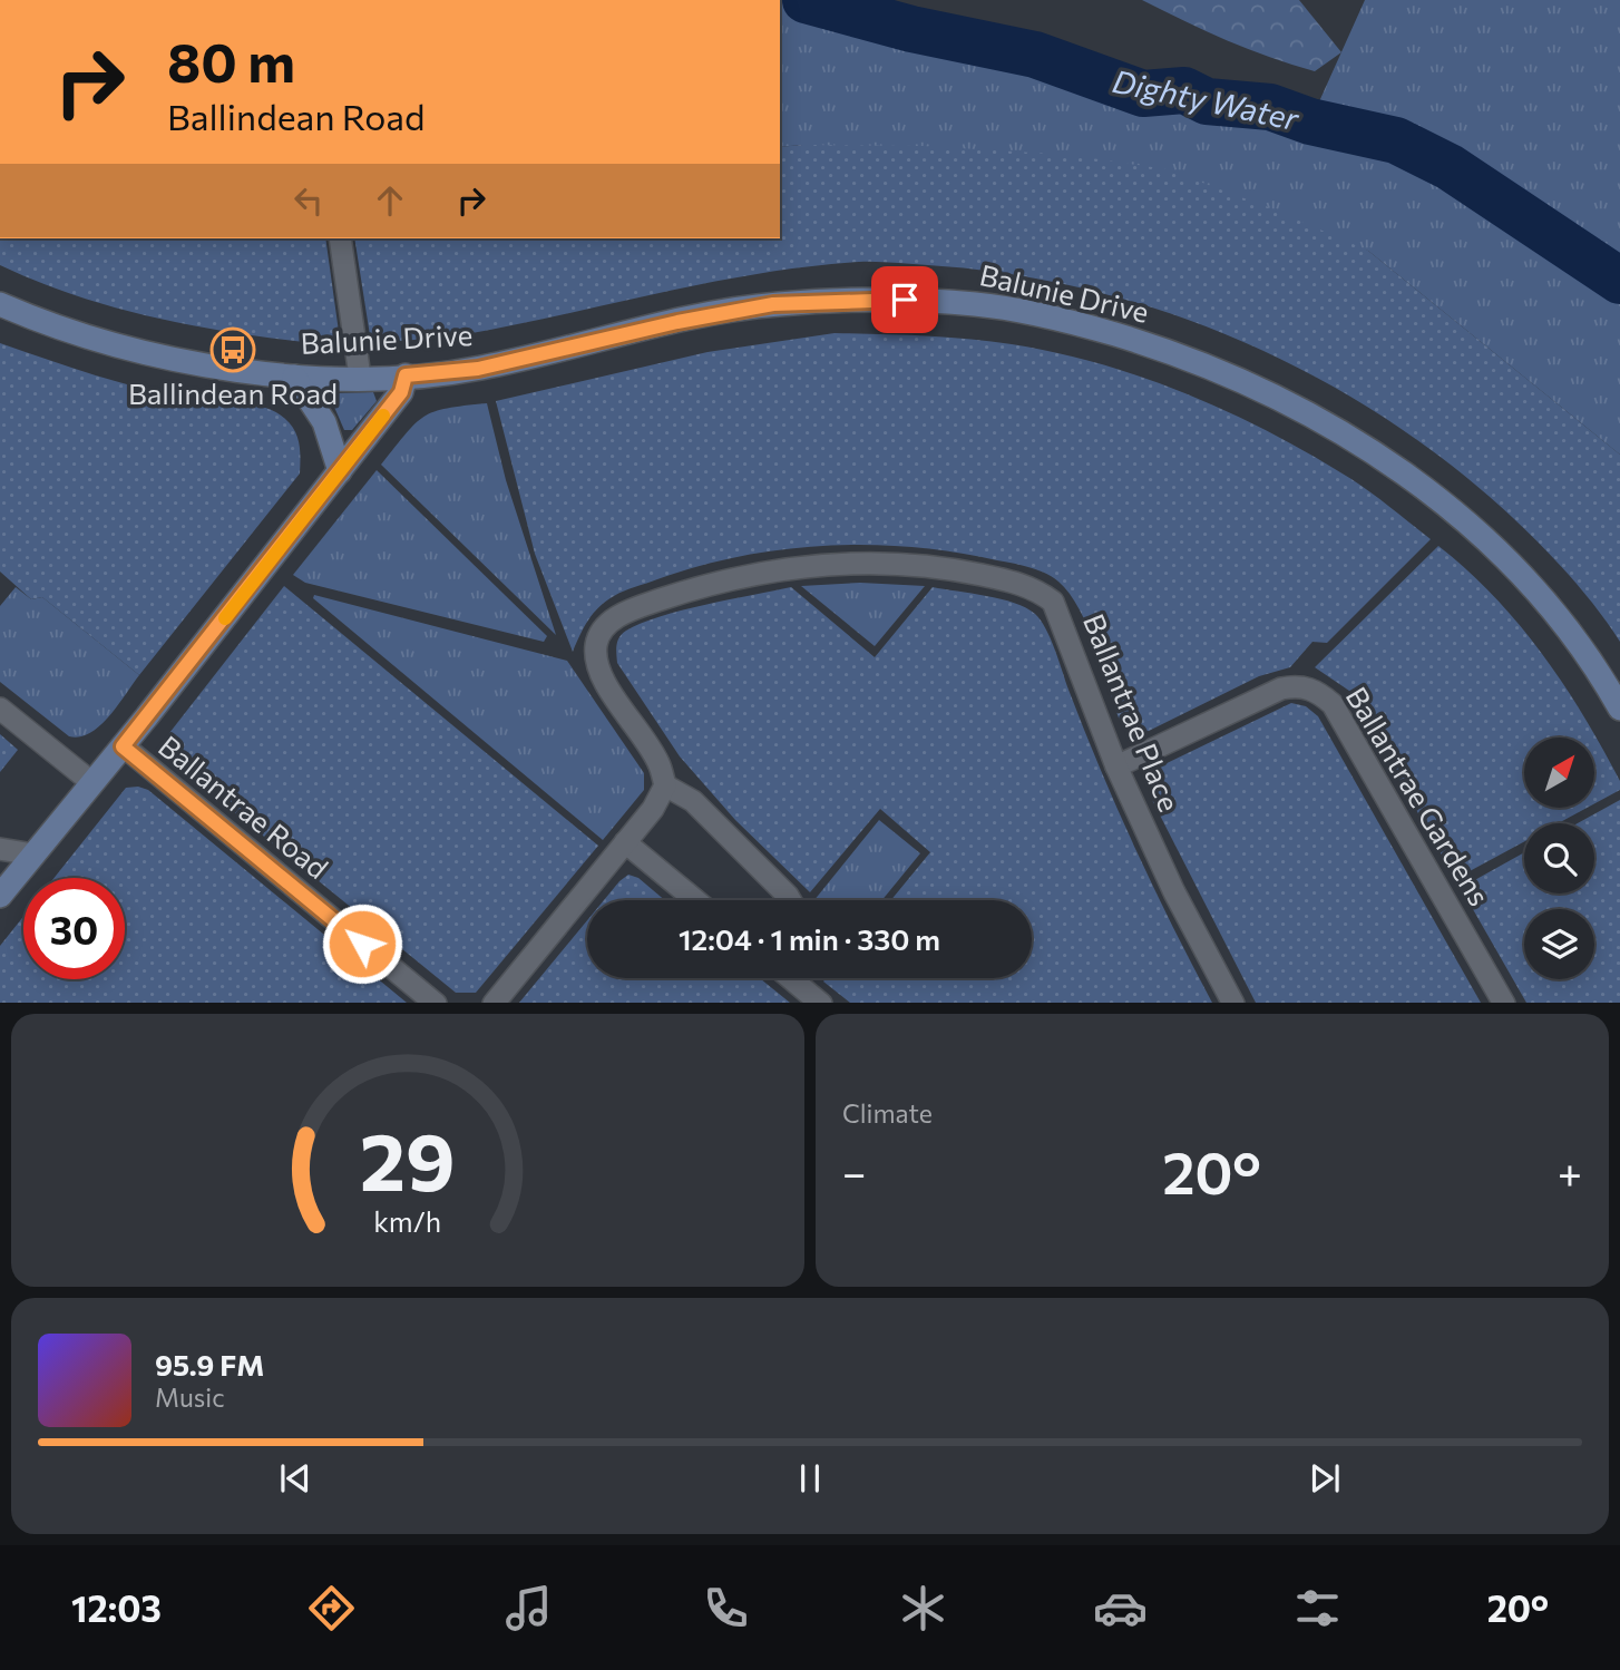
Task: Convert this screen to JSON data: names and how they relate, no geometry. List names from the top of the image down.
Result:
{
  "streets": {
    "street": [
      "Balunie Drive",
      "Ballantrae Place",
      "Ballantrae Gardens",
      "Ballantrae Road"
    ]
  },
  "crossings": [
    ["Ballantrae Place", "Ballantrae Gardens"]
  ],
  "water": ["Dighty Water"],
  "places": {
    "bus stop": ["Ballindean Road"]
  },
  "north": "top right",
  "page": {
    "turn": ["80 m", "Ballindean Road"],
    "limit": "30",
    "trip": "12:04 · 1 min · 330 m",
    "tile": "Climate",
    "heat": ["−", "20°", "+"],
    "song": ["95.9 FM", "Music"],
    "tabs": ["12:03", "20°"],
    "gauge": ["29", "km/h"]
  }
}
